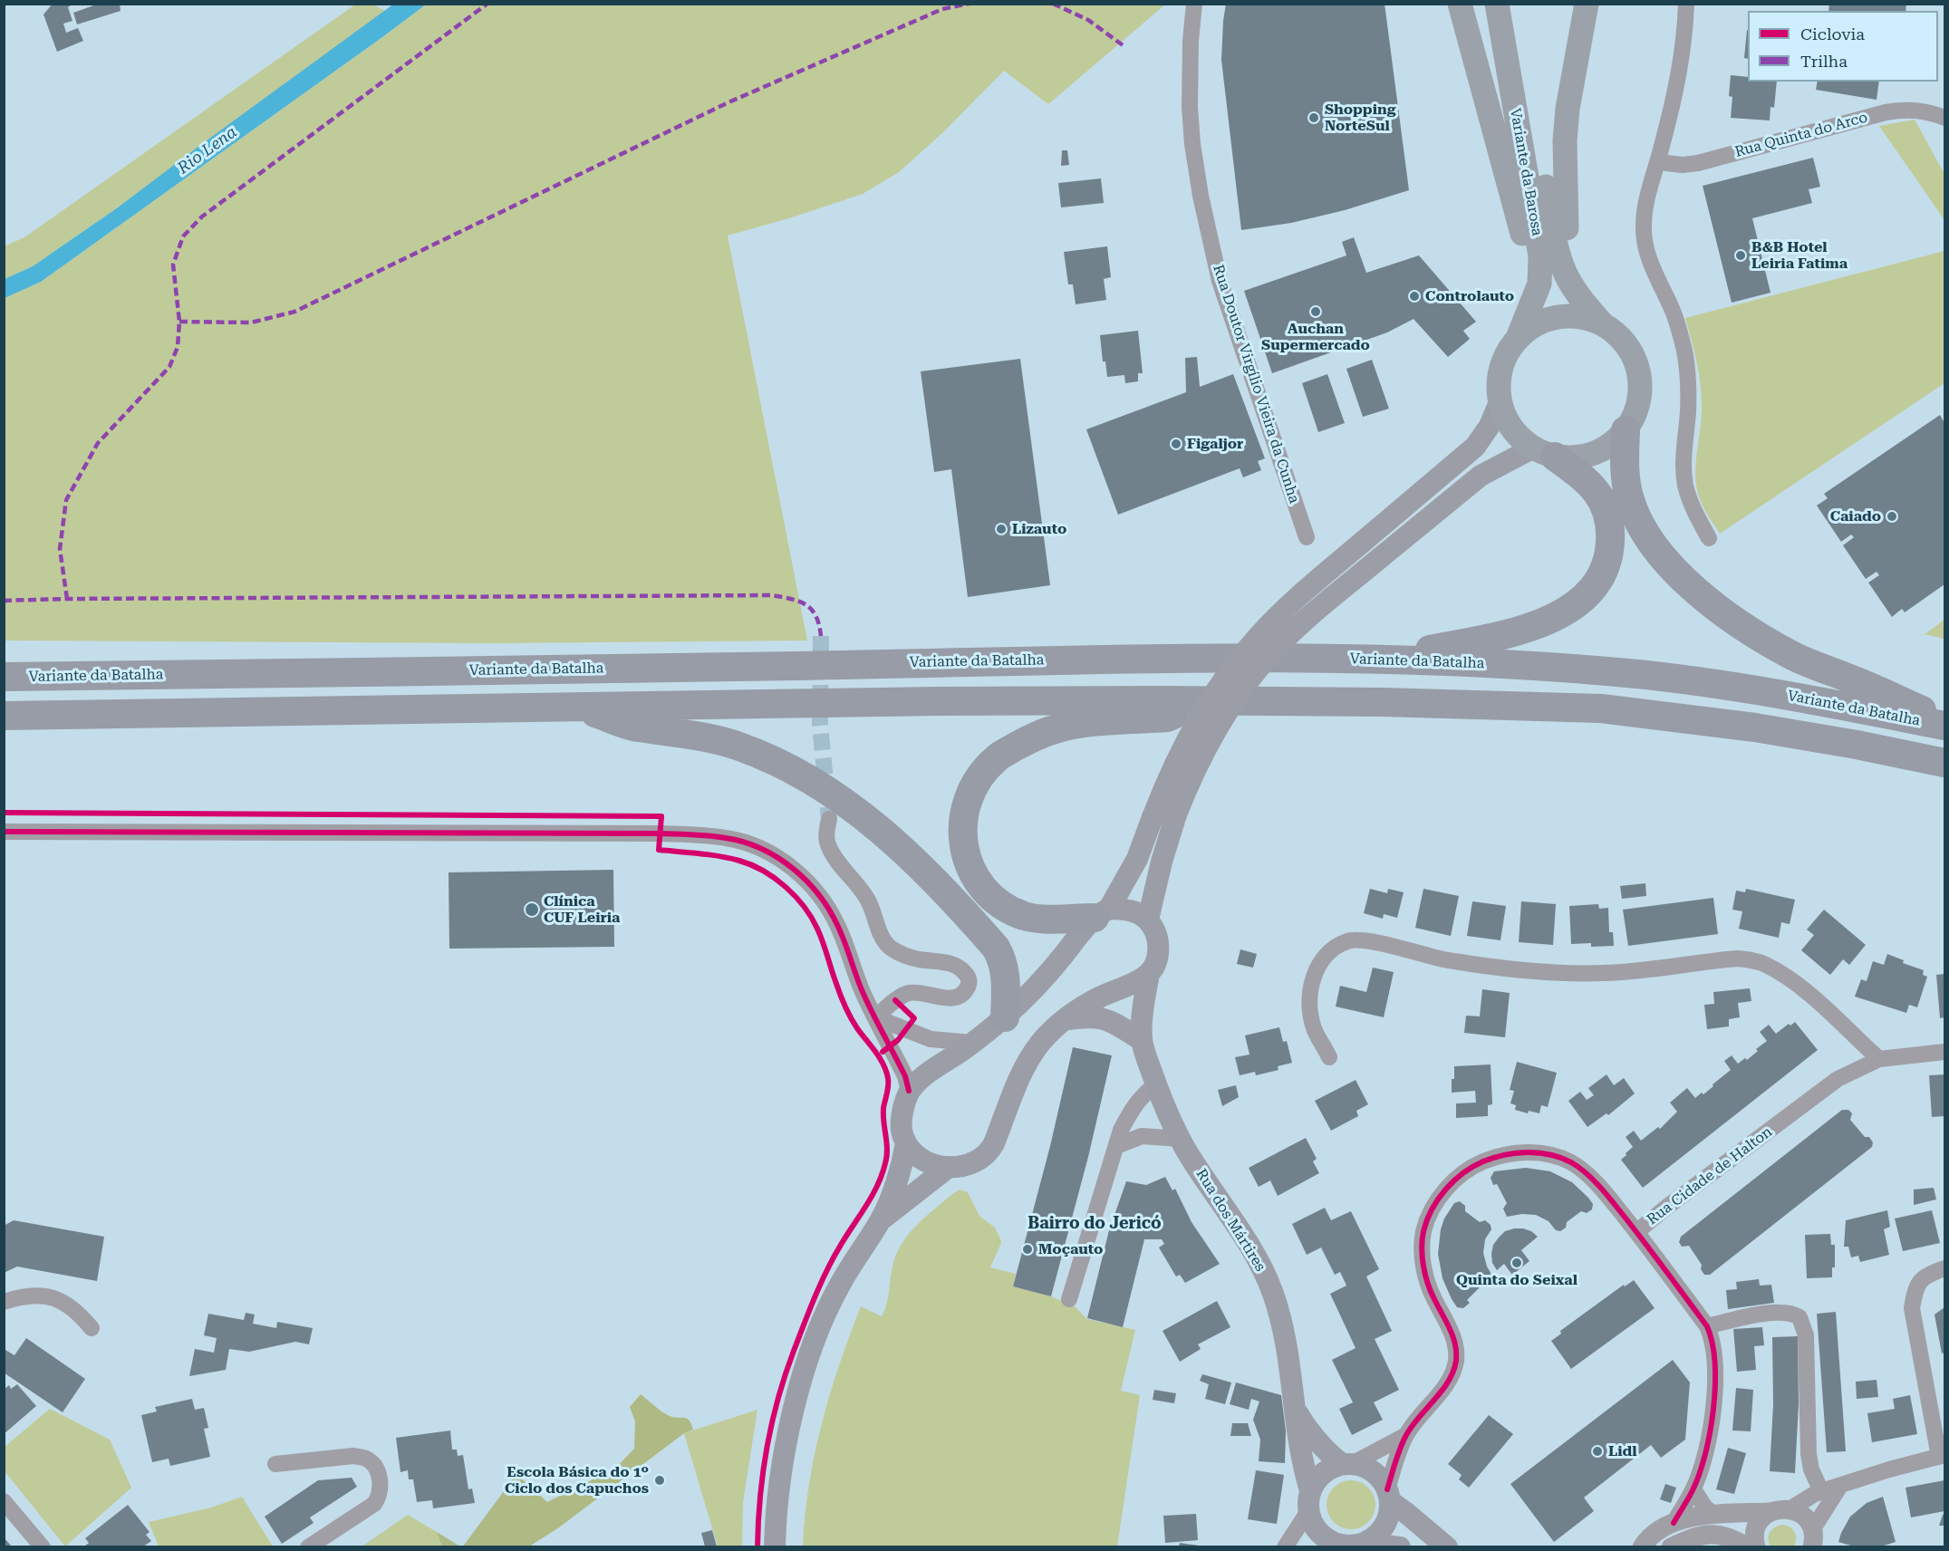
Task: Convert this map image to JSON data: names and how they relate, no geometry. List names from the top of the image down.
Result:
{
  "streets": {
    "highway": ["Variante da Batalha"],
    "main road": ["Variante da Barosa", "Rua dos Mártires"],
    "street": ["Rua Quinta do Arco", "Rua Doutor Virgílio Vieira da Cunha", "Rua Cidade de Halton"]
  },
  "crossings": [
    ["Rua Cidade de Halton", "Rua dos Mártires"]
  ],
  "districts": ["Bairro do Jericó"],
  "water": ["Rio Lena"],
  "places": [
    "Shopping NorteSul",
    "B&B Hotel Leiria Fatima",
    "Controlauto",
    "Auchan Supermercado",
    "Figaljor",
    "Caiado",
    "Lizauto",
    "Clínica CUF Leiria",
    "Moçauto",
    "Quinta do Seixal",
    "Lidl",
    "Escola Básica do 1º Ciclo dos Capuchos"
  ],
  "legend": ["Ciclovia", "Trilha"]
}
